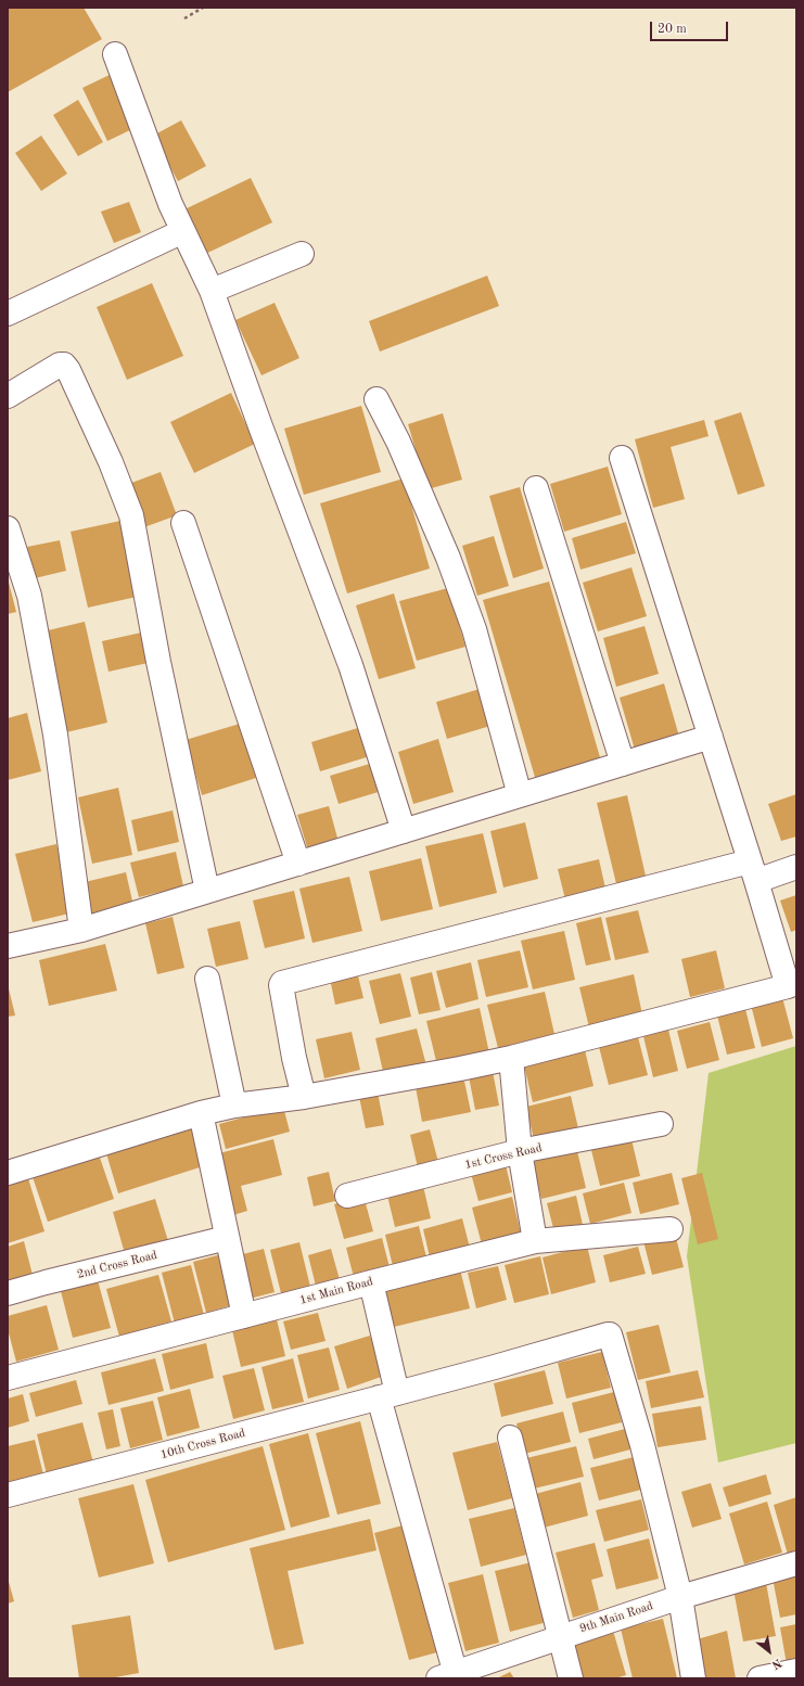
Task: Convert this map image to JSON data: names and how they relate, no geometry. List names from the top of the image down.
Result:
{
  "streets": {
    "street": [
      "1st Cross Road",
      "2nd Cross Road",
      "1st Main Road",
      "10th Cross Road",
      "9th Main Road"
    ]
  },
  "crossings": [
    ["10th Cross Road", "9th Main Road"]
  ],
  "scale_bar": "20 m",
  "north": "bottom right"
}
